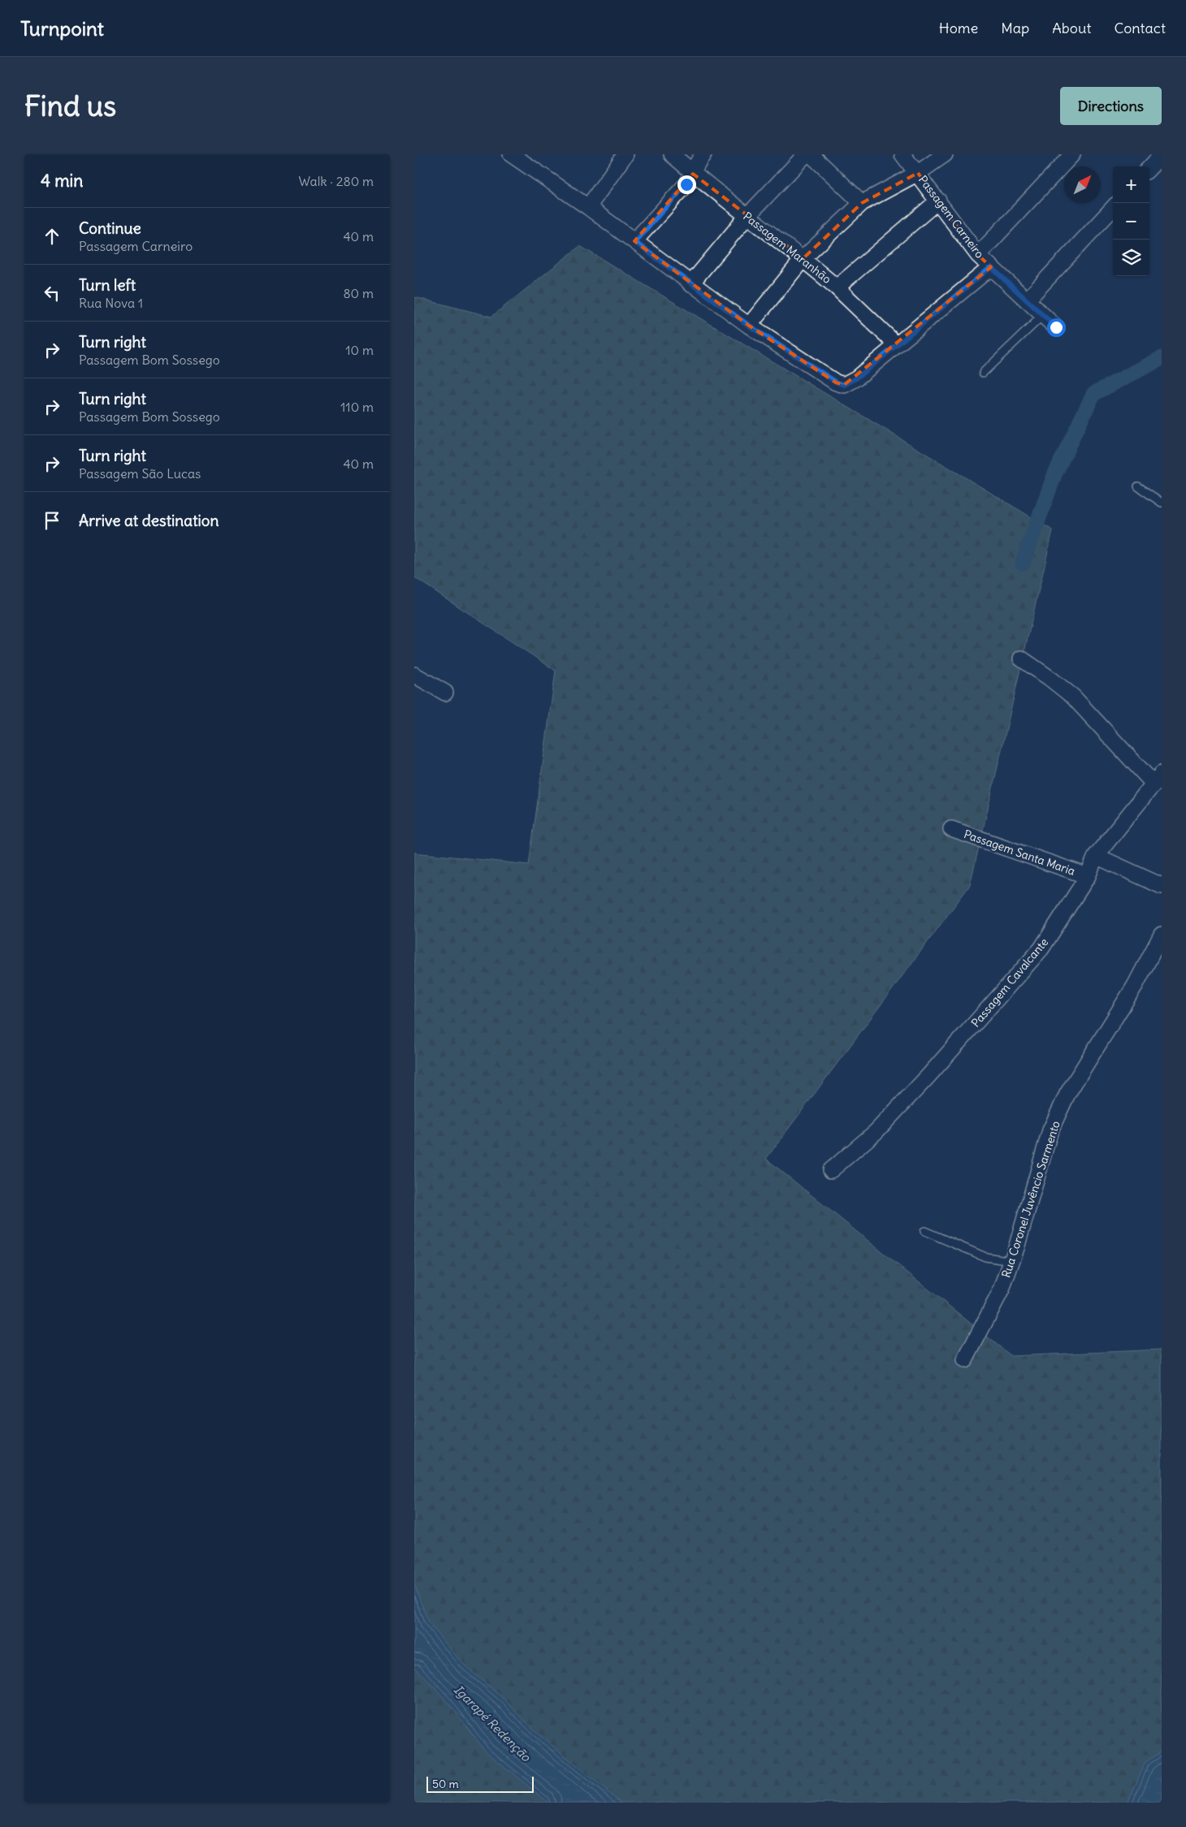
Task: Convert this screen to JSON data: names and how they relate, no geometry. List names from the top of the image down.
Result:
{
  "streets": {
    "street": [
      "Passagem Carneiro",
      "Passagem Maranhão",
      "Passagem Santa Maria",
      "Passagem Cavalcante",
      "Rua Coronel Juvêncio Sarmento"
    ]
  },
  "crossings": [
    ["Passagem Carneiro", "Passagem Maranhão"],
    ["Passagem Santa Maria", "Passagem Cavalcante"]
  ],
  "water": ["Igarapé Redenção"],
  "scale_bar": "50 m",
  "north": "top right",
  "page": {
    "header": "Turnpoint",
    "nav": [
      "Home",
      "Map",
      "About",
      "Contact"
    ],
    "buttons": "Directions",
    "title": "Find us",
    "heading": ["4 min", "Walk · 280 m"],
    "map_buttons": ["+", "−"],
    "list": [
      ["Continue", "Passagem Carneiro", "40 m"],
      ["Turn left", "Rua Nova 1", "80 m"],
      ["Turn right", "Passagem Bom Sossego", "10 m"],
      ["Turn right", "Passagem Bom Sossego", "110 m"],
      ["Turn right", "Passagem São Lucas", "40 m"],
      "Arrive at destination"
    ],
    "scale": "50 m"
  }
}
